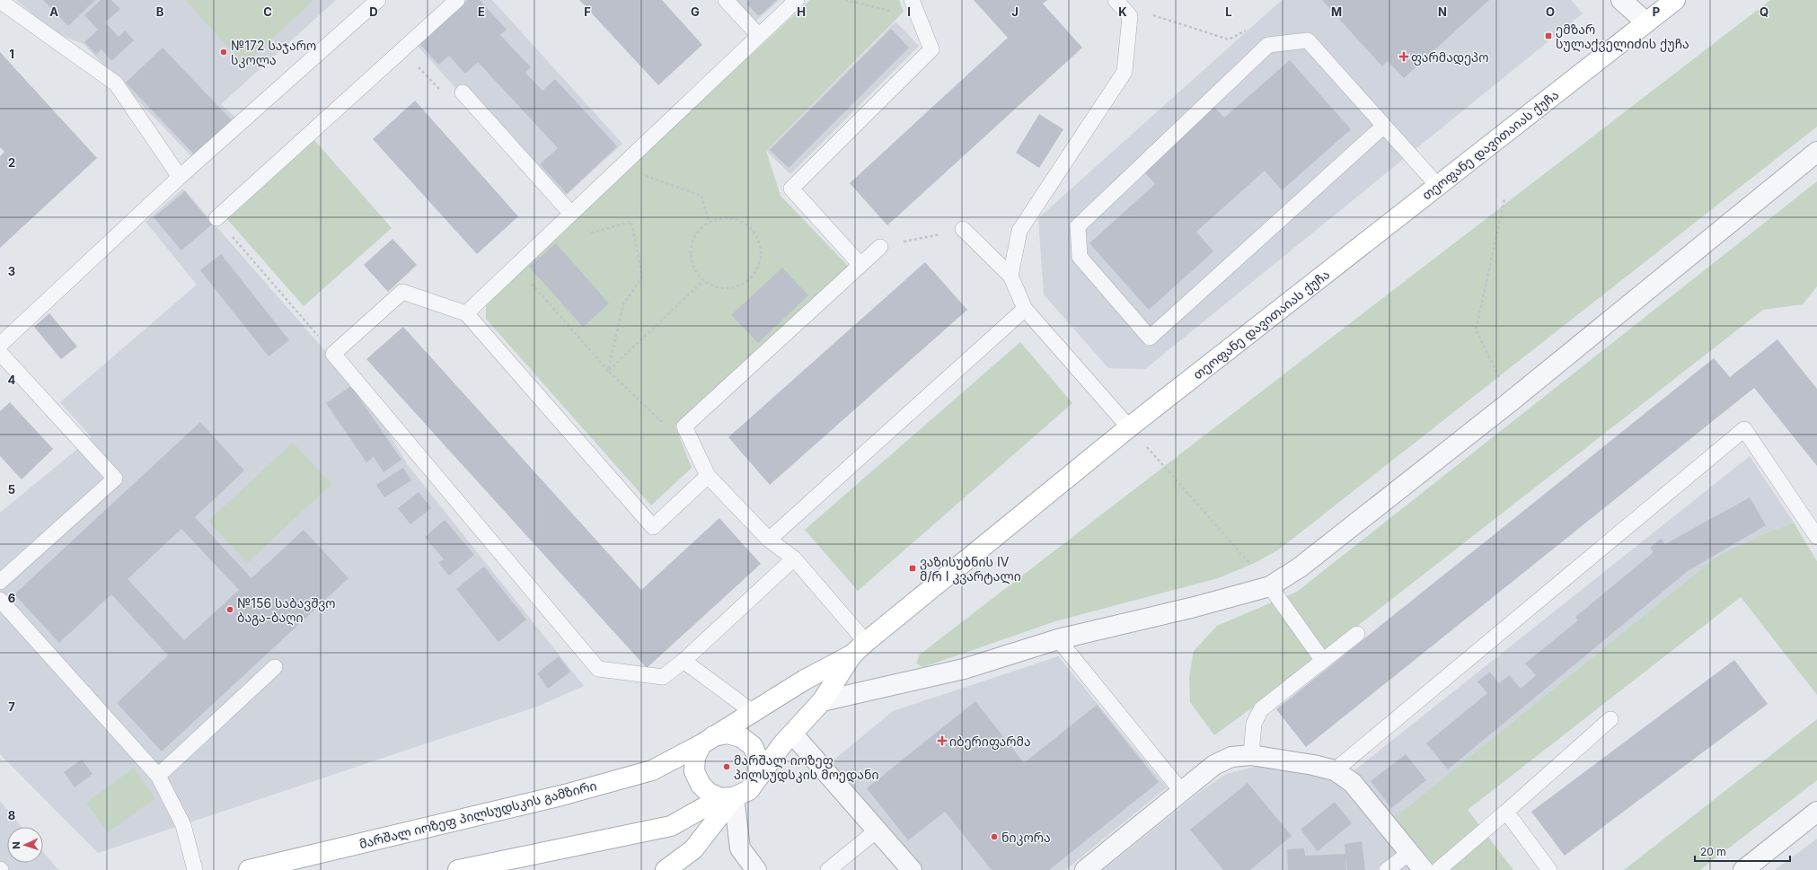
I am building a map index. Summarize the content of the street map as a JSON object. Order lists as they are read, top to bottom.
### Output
{
  "streets": {
    "main road": ["თეოფანე დავითაიას ქუჩა", "მარშალ იოზეფ პილსუდსკის გამზირი"]
  },
  "crossings": [
    ["თეოფანე დავითაიას ქუჩა", "მარშალ იოზეფ პილსუდსკის გამზირი"]
  ],
  "places": {
    "transit": ["ემზარ სულაქველიძის ქუჩა", "ვაზისუბნის IV მ/რ I კვარტალი"],
    "other": [
      "№172 საჯარო სკოლა",
      "№156 საბავშვო ბაგა-ბაღი",
      "მარშალ იოზეფ პილსუდსკის მოედანი",
      "ნიკორა"
    ],
    "health": ["ფარმადეპო", "იბერიფარმა"]
  },
  "scale_bar": "20 m",
  "north": "left",
  "grid": {
    "columns": [
      "A",
      "B",
      "C",
      "D",
      "E",
      "F",
      "G",
      "H",
      "I",
      "J",
      "K",
      "L",
      "M",
      "N",
      "O",
      "P",
      "Q"
    ],
    "rows": [
      "1",
      "2",
      "3",
      "4",
      "5",
      "6",
      "7",
      "8"
    ]
  }
}
